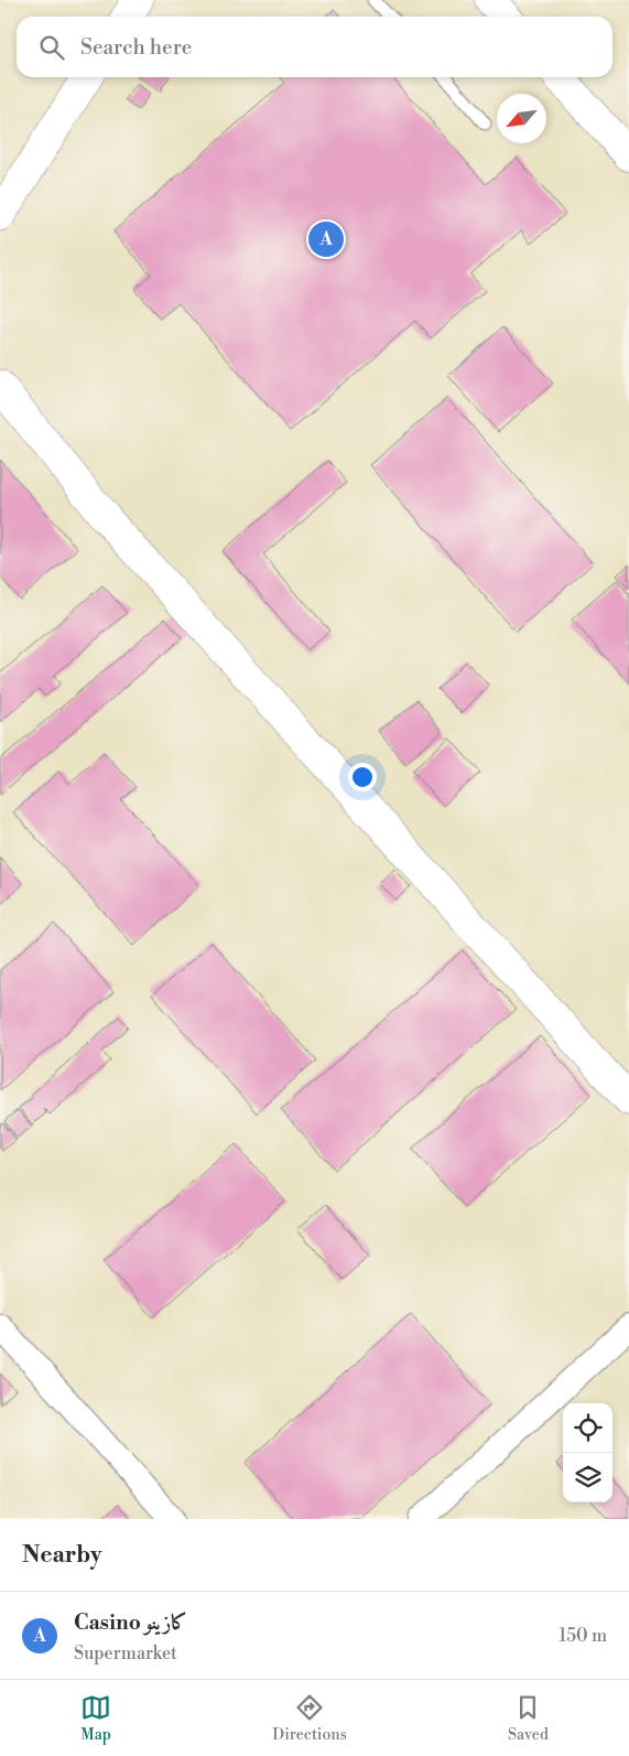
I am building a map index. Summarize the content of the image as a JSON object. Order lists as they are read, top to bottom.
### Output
{
  "north": "bottom left",
  "page": {
    "search": "Search here",
    "pins": "A",
    "heading": "Nearby",
    "list": [
      {
        "mark": "A",
        "name": "Casino كازينو",
        "note": "Supermarket",
        "value": "150 m"
      }
    ],
    "nav": ["Map", "Directions", "Saved"]
  }
}
